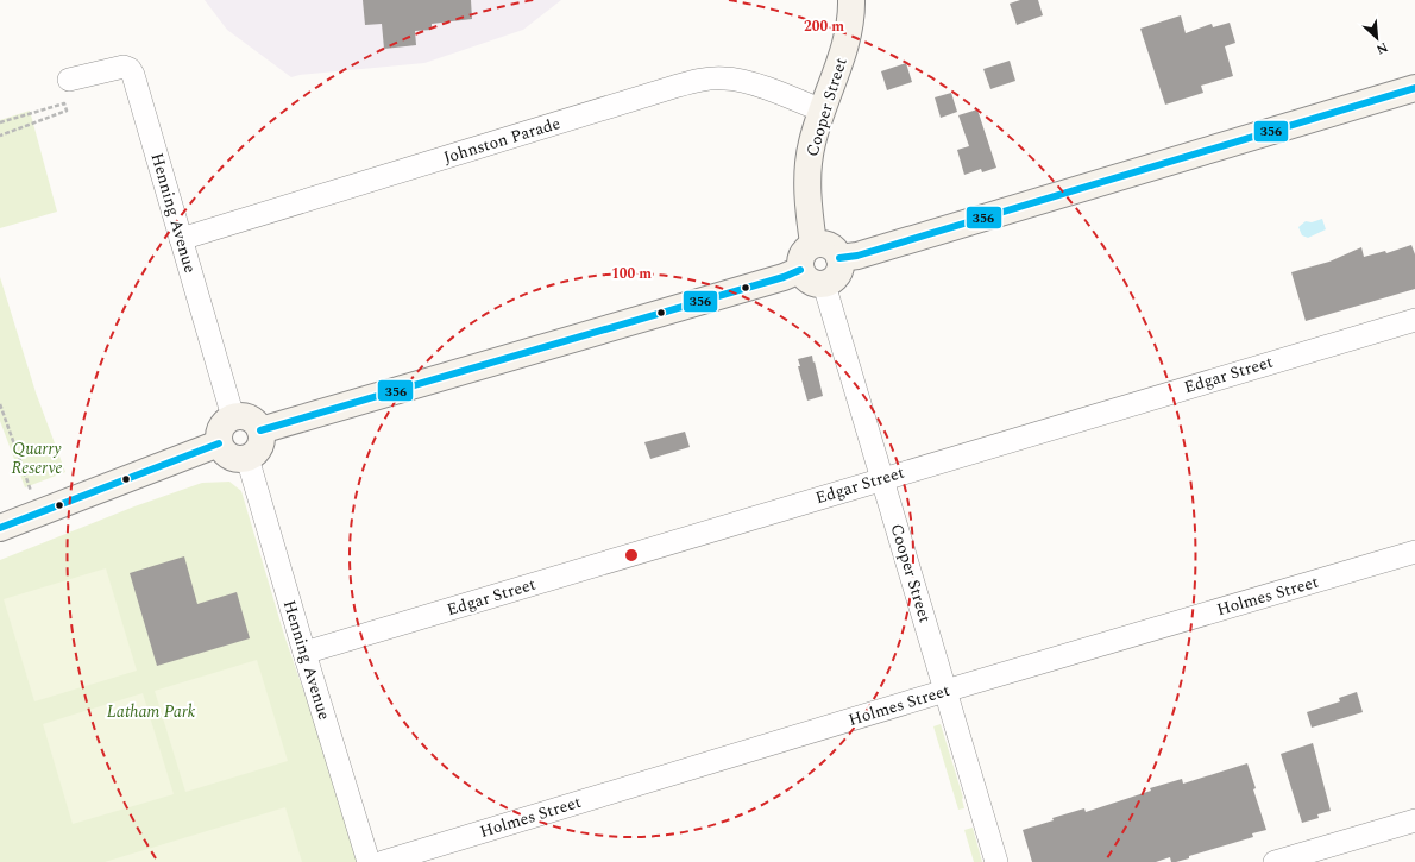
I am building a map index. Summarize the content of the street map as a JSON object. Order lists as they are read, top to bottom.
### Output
{
  "streets": {
    "street": [
      "Cooper Street",
      "Johnston Parade",
      "Henning Avenue",
      "Edgar Street",
      "Holmes Street"
    ]
  },
  "crossings": [
    ["Cooper Street", "Johnston Parade"],
    ["Cooper Street", "Edgar Street"],
    ["Cooper Street", "Holmes Street"],
    ["Johnston Parade", "Henning Avenue"],
    ["Henning Avenue", "Edgar Street"]
  ],
  "parks": ["Quarry Reserve", "Latham Park"],
  "lines": ["transit line 356"],
  "north": "bottom right",
  "rings": ["200 m", "100 m"]
}
